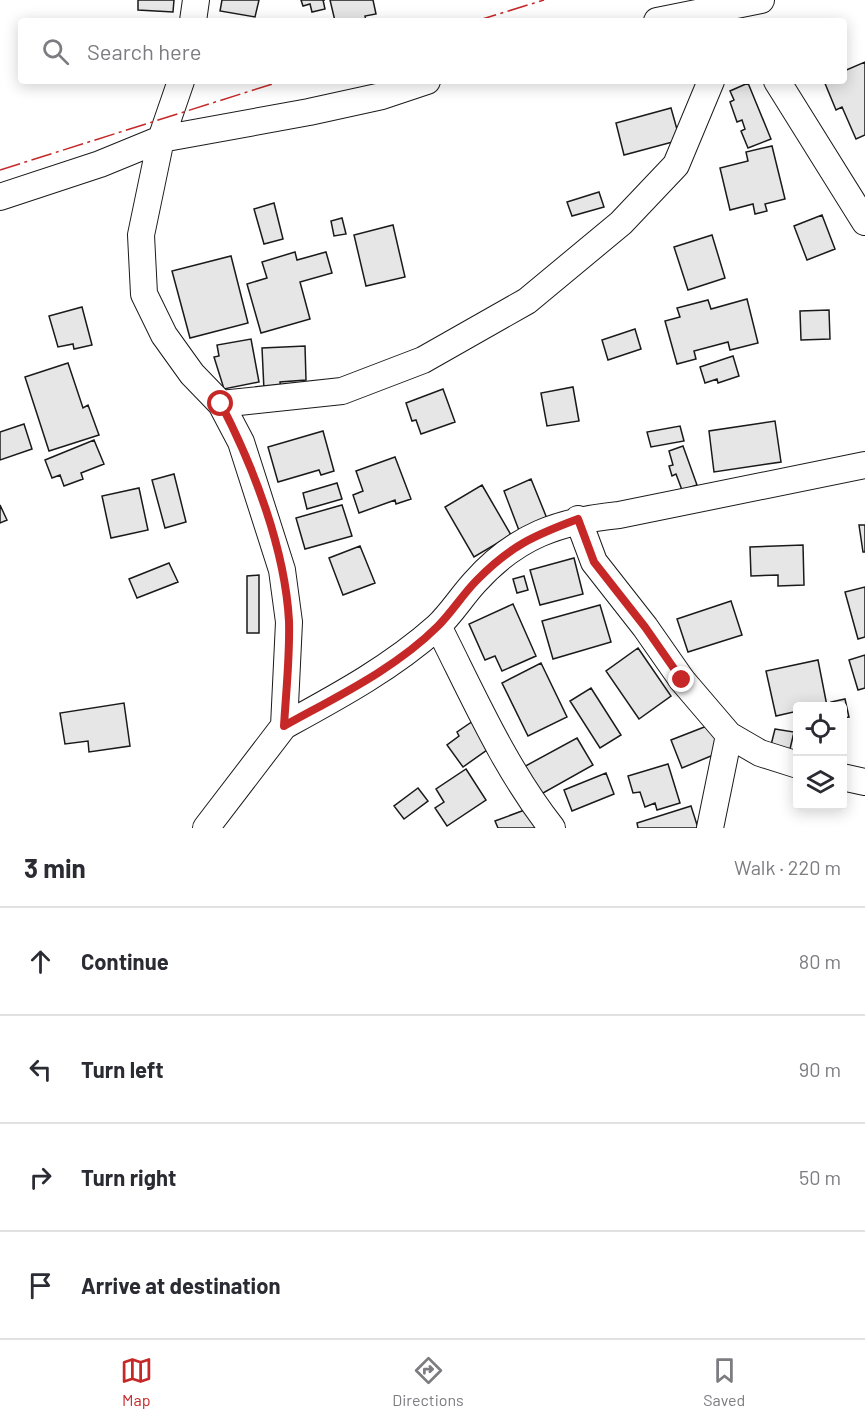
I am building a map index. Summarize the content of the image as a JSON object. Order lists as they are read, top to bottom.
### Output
{
  "page": {
    "search": "Search here",
    "heading": ["3 min", "Walk · 220 m"],
    "list": [
      ["Continue", "80 m"],
      ["Turn left", "90 m"],
      ["Turn right", "50 m"],
      "Arrive at destination"
    ],
    "nav": ["Map", "Directions", "Saved"]
  }
}
